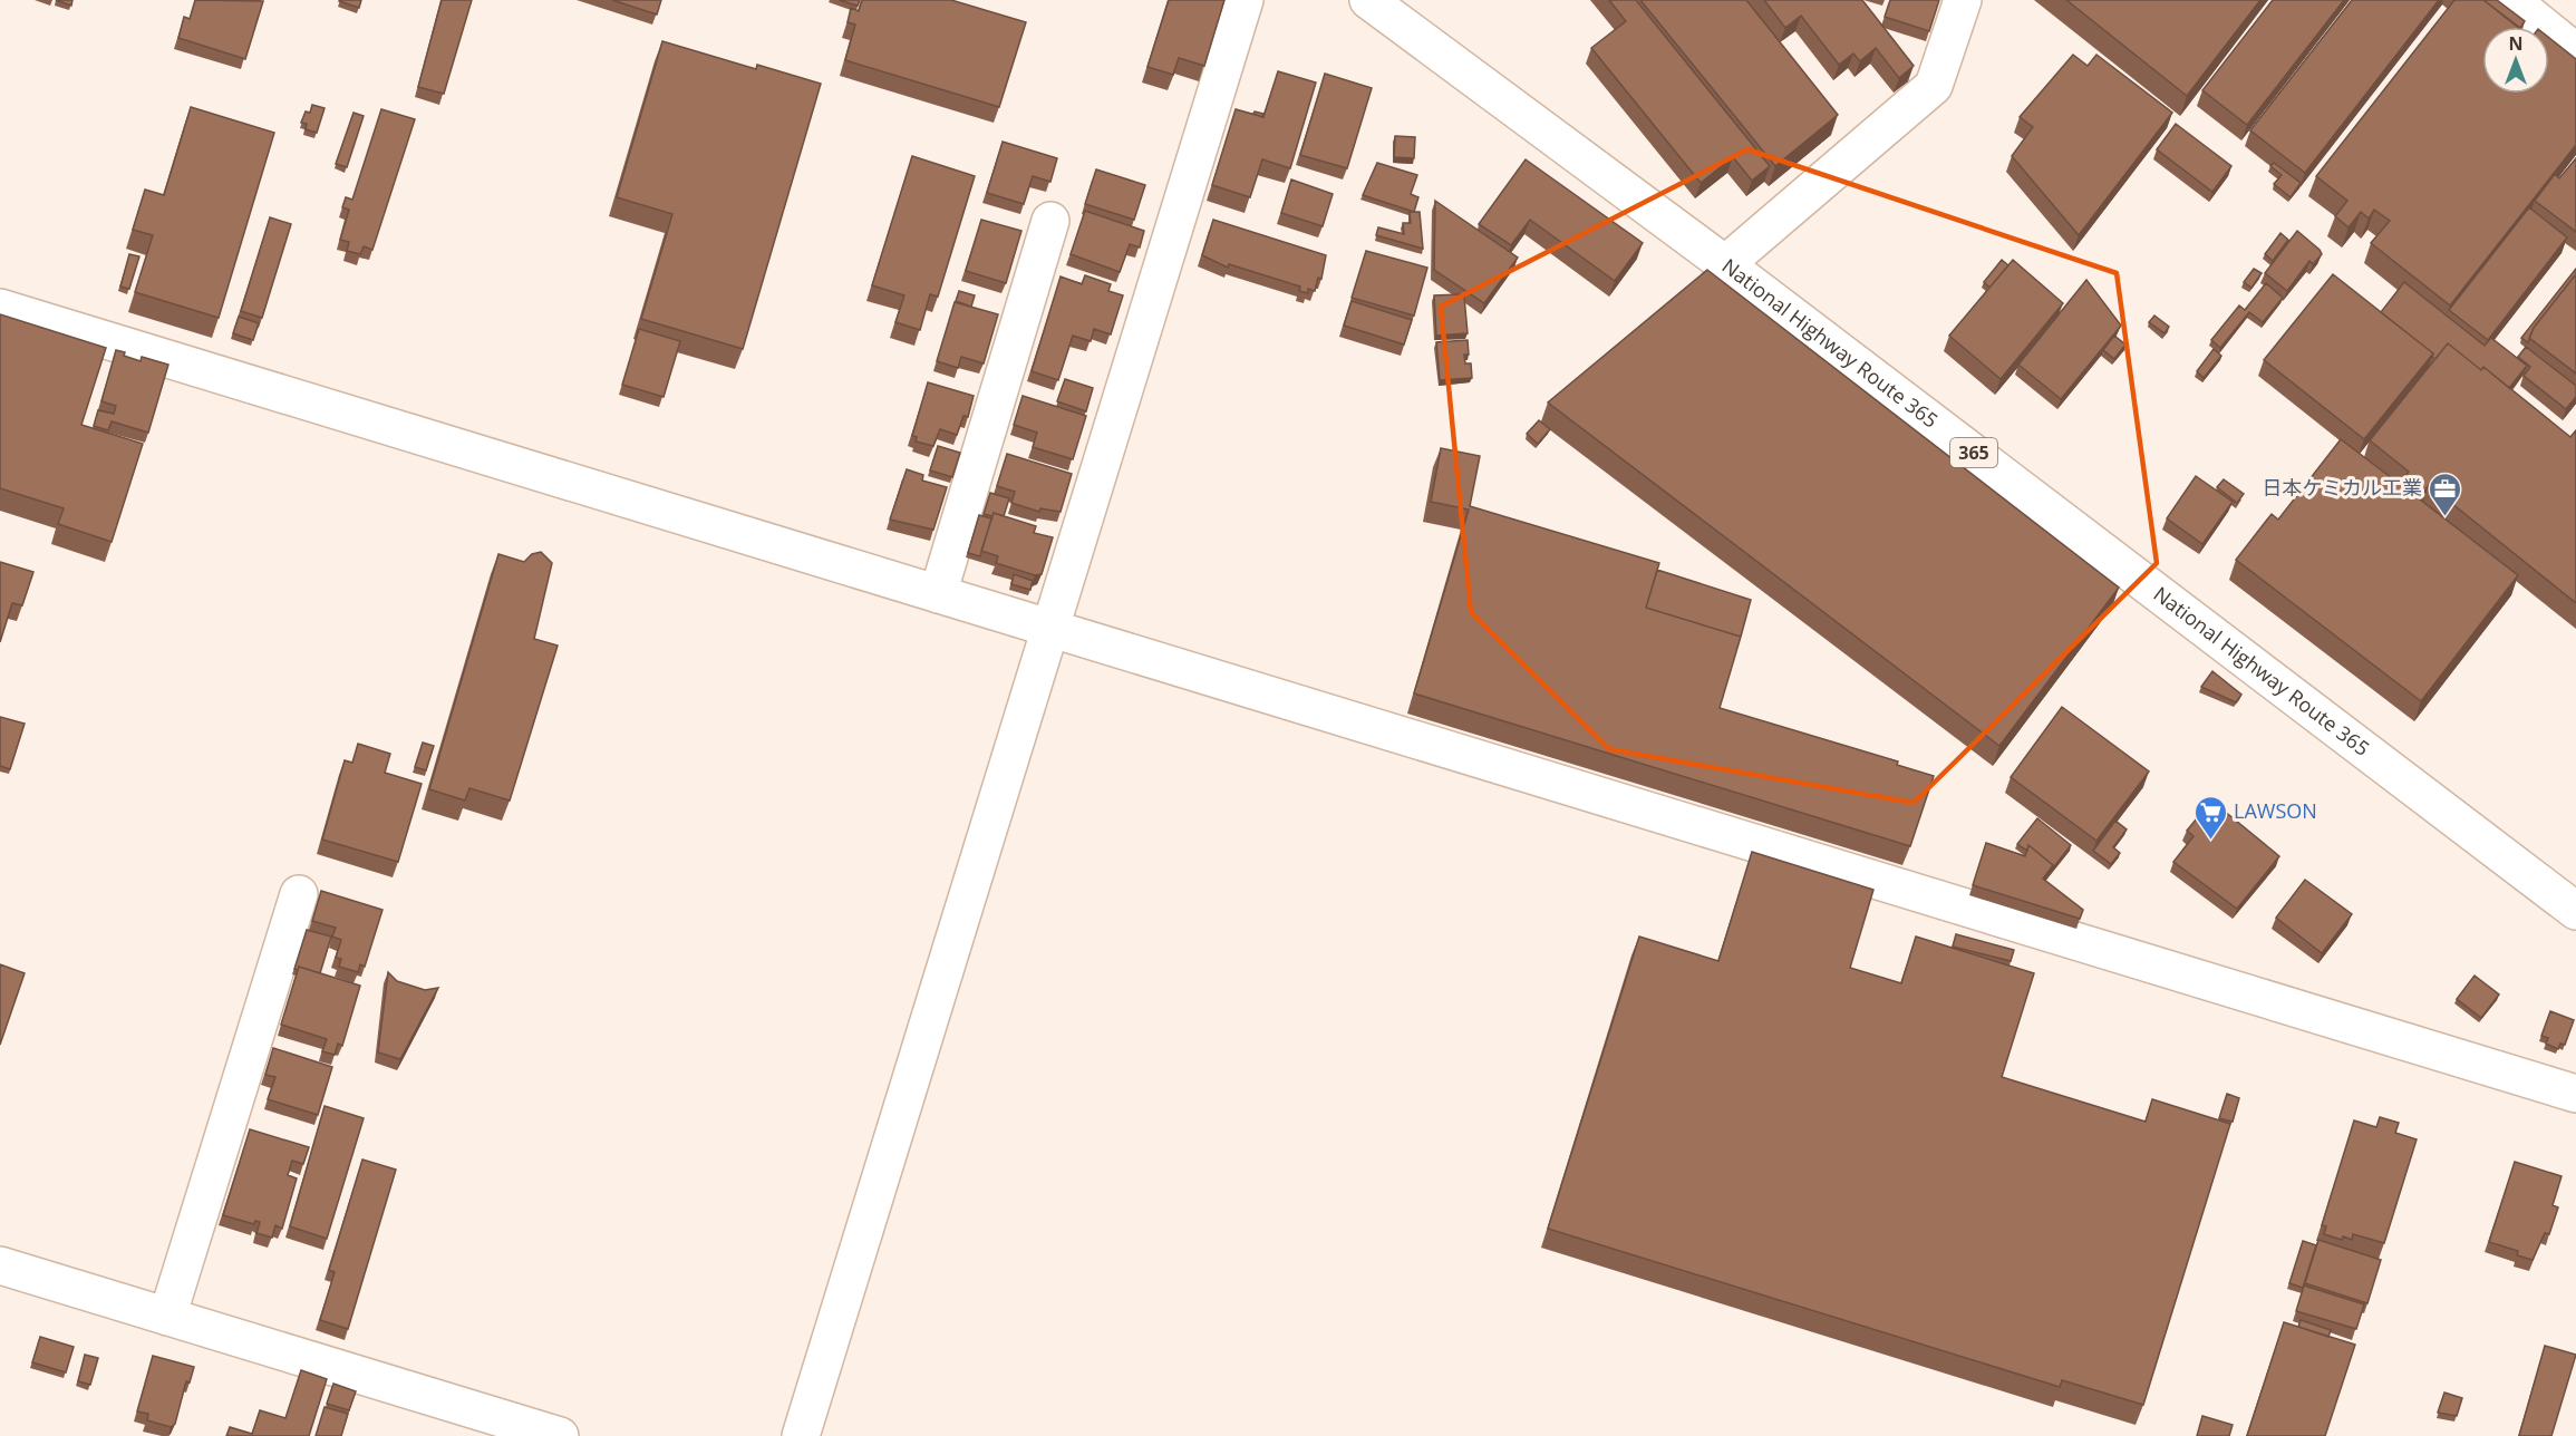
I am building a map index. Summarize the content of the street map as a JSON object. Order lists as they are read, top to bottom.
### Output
{
  "streets": {
    "main road": ["National Highway Route 365", "365"]
  },
  "places": {
    "office": ["日本ケミカル工業"],
    "supermarket": ["LAWSON"]
  },
  "north": "top"
}
